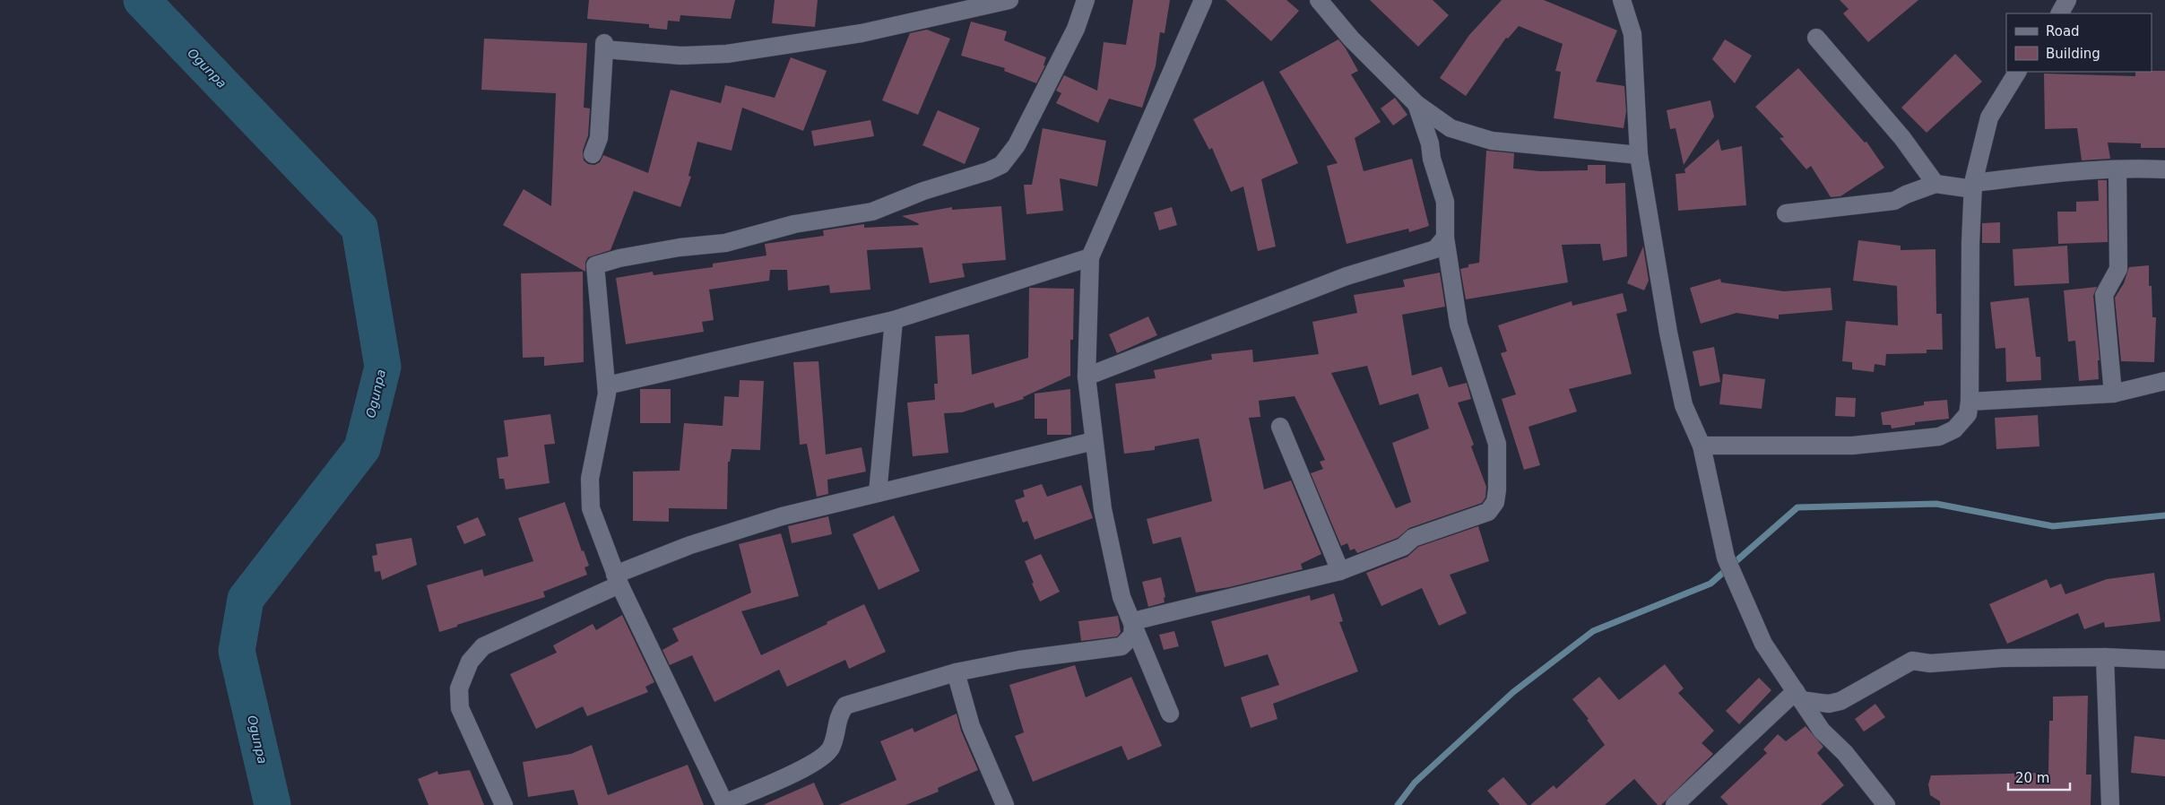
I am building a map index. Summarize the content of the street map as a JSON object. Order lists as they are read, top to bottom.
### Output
{
  "water": ["Ogunpa"],
  "legend": ["Road", "Building"],
  "scale_bar": "20 m"
}
